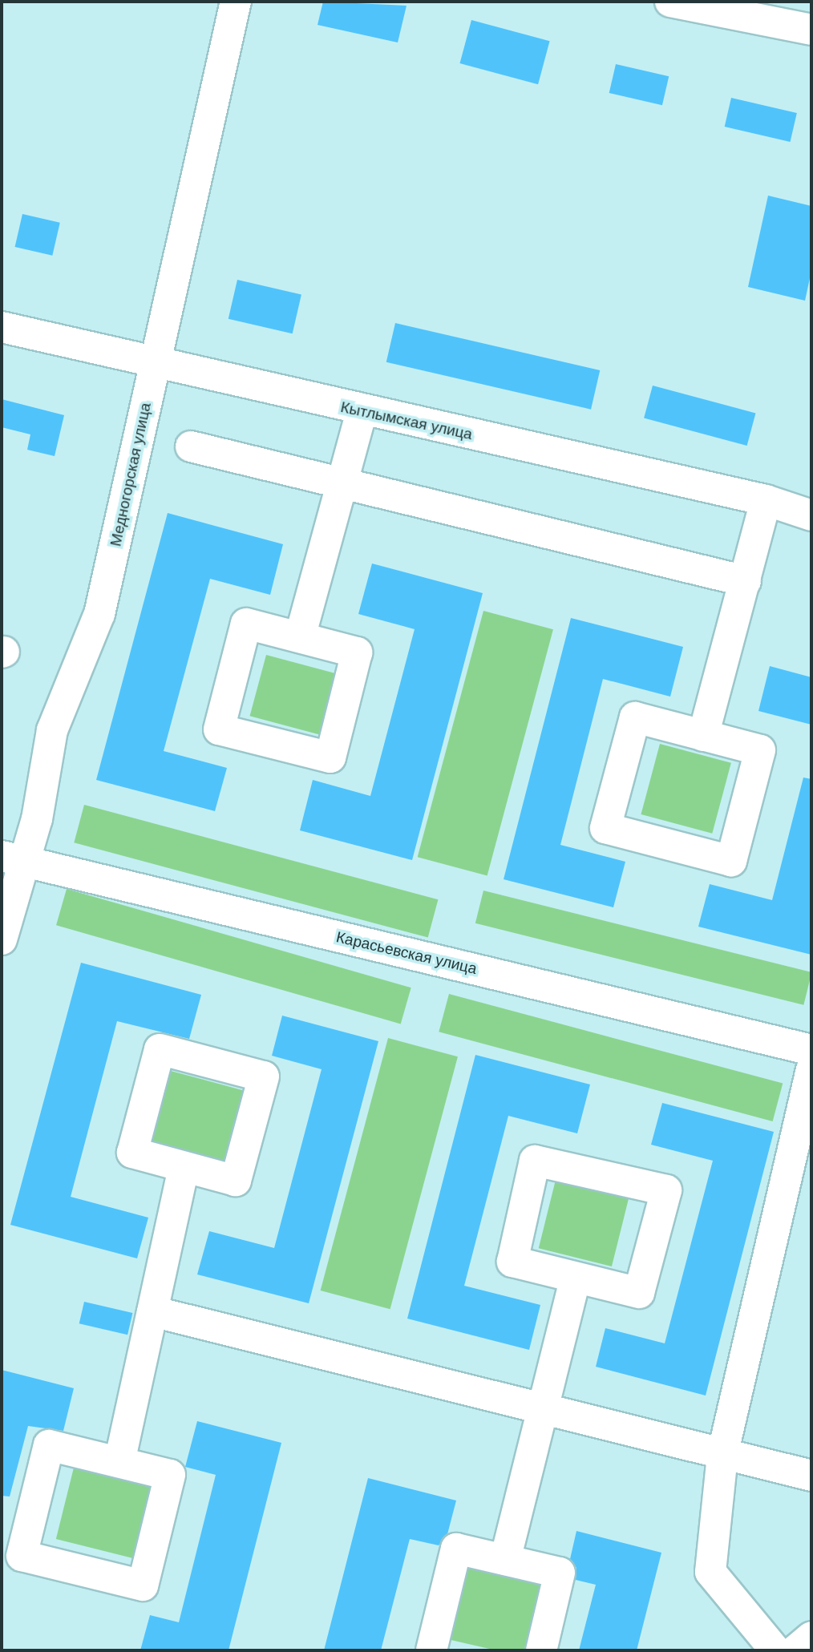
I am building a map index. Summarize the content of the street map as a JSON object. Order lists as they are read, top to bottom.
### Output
{
  "streets": {
    "street": ["Кытлымская улица", "Медногорская улица", "Карасьевская улица"]
  },
  "crossings": [
    ["Кытлымская улица", "Медногорская улица"],
    ["Медногорская улица", "Карасьевская улица"]
  ]
}
